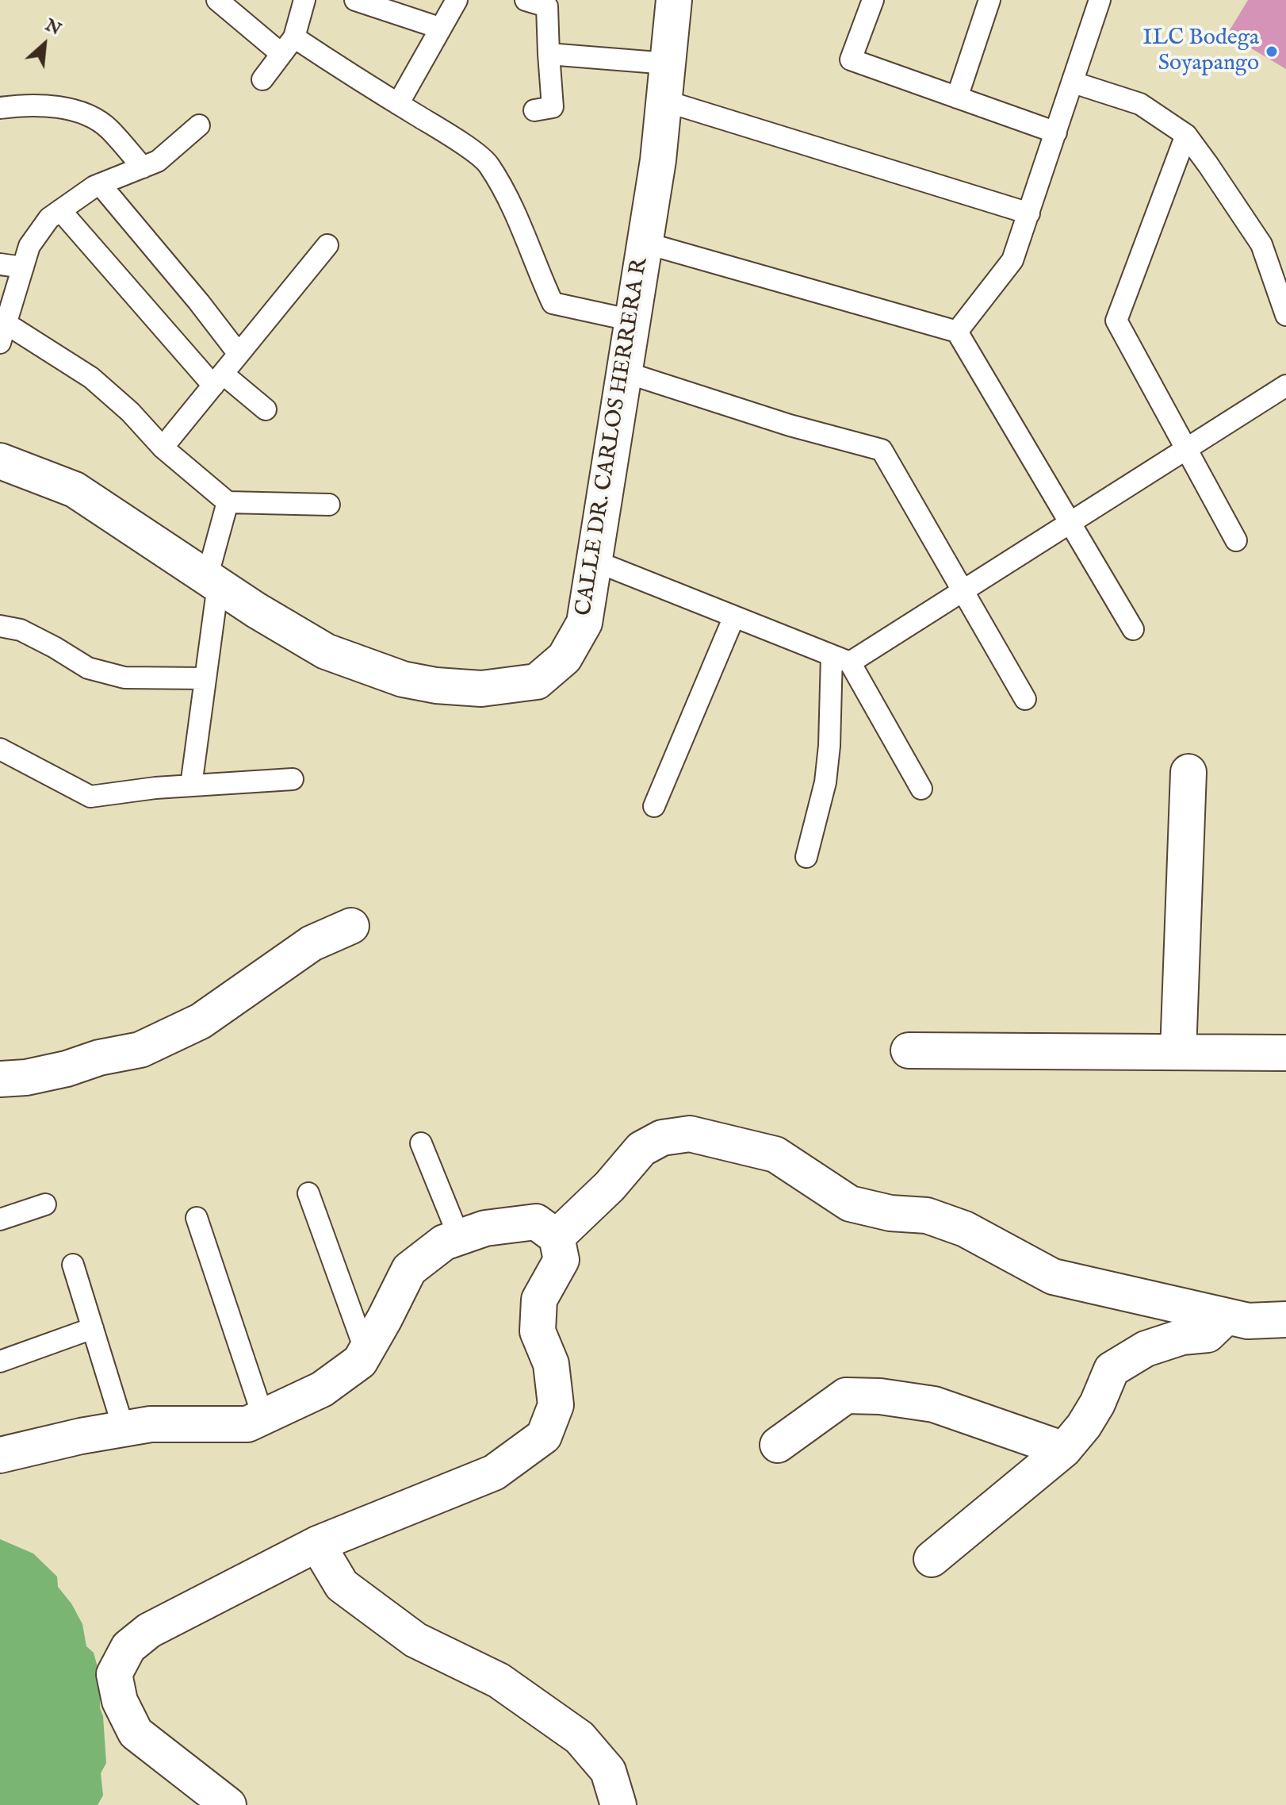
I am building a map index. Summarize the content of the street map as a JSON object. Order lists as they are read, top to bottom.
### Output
{
  "streets": {
    "street": ["CALLE DR. CARLOS HERRERA R"]
  },
  "places": ["ILC Bodega Soyapango"],
  "north": "top right"
}
